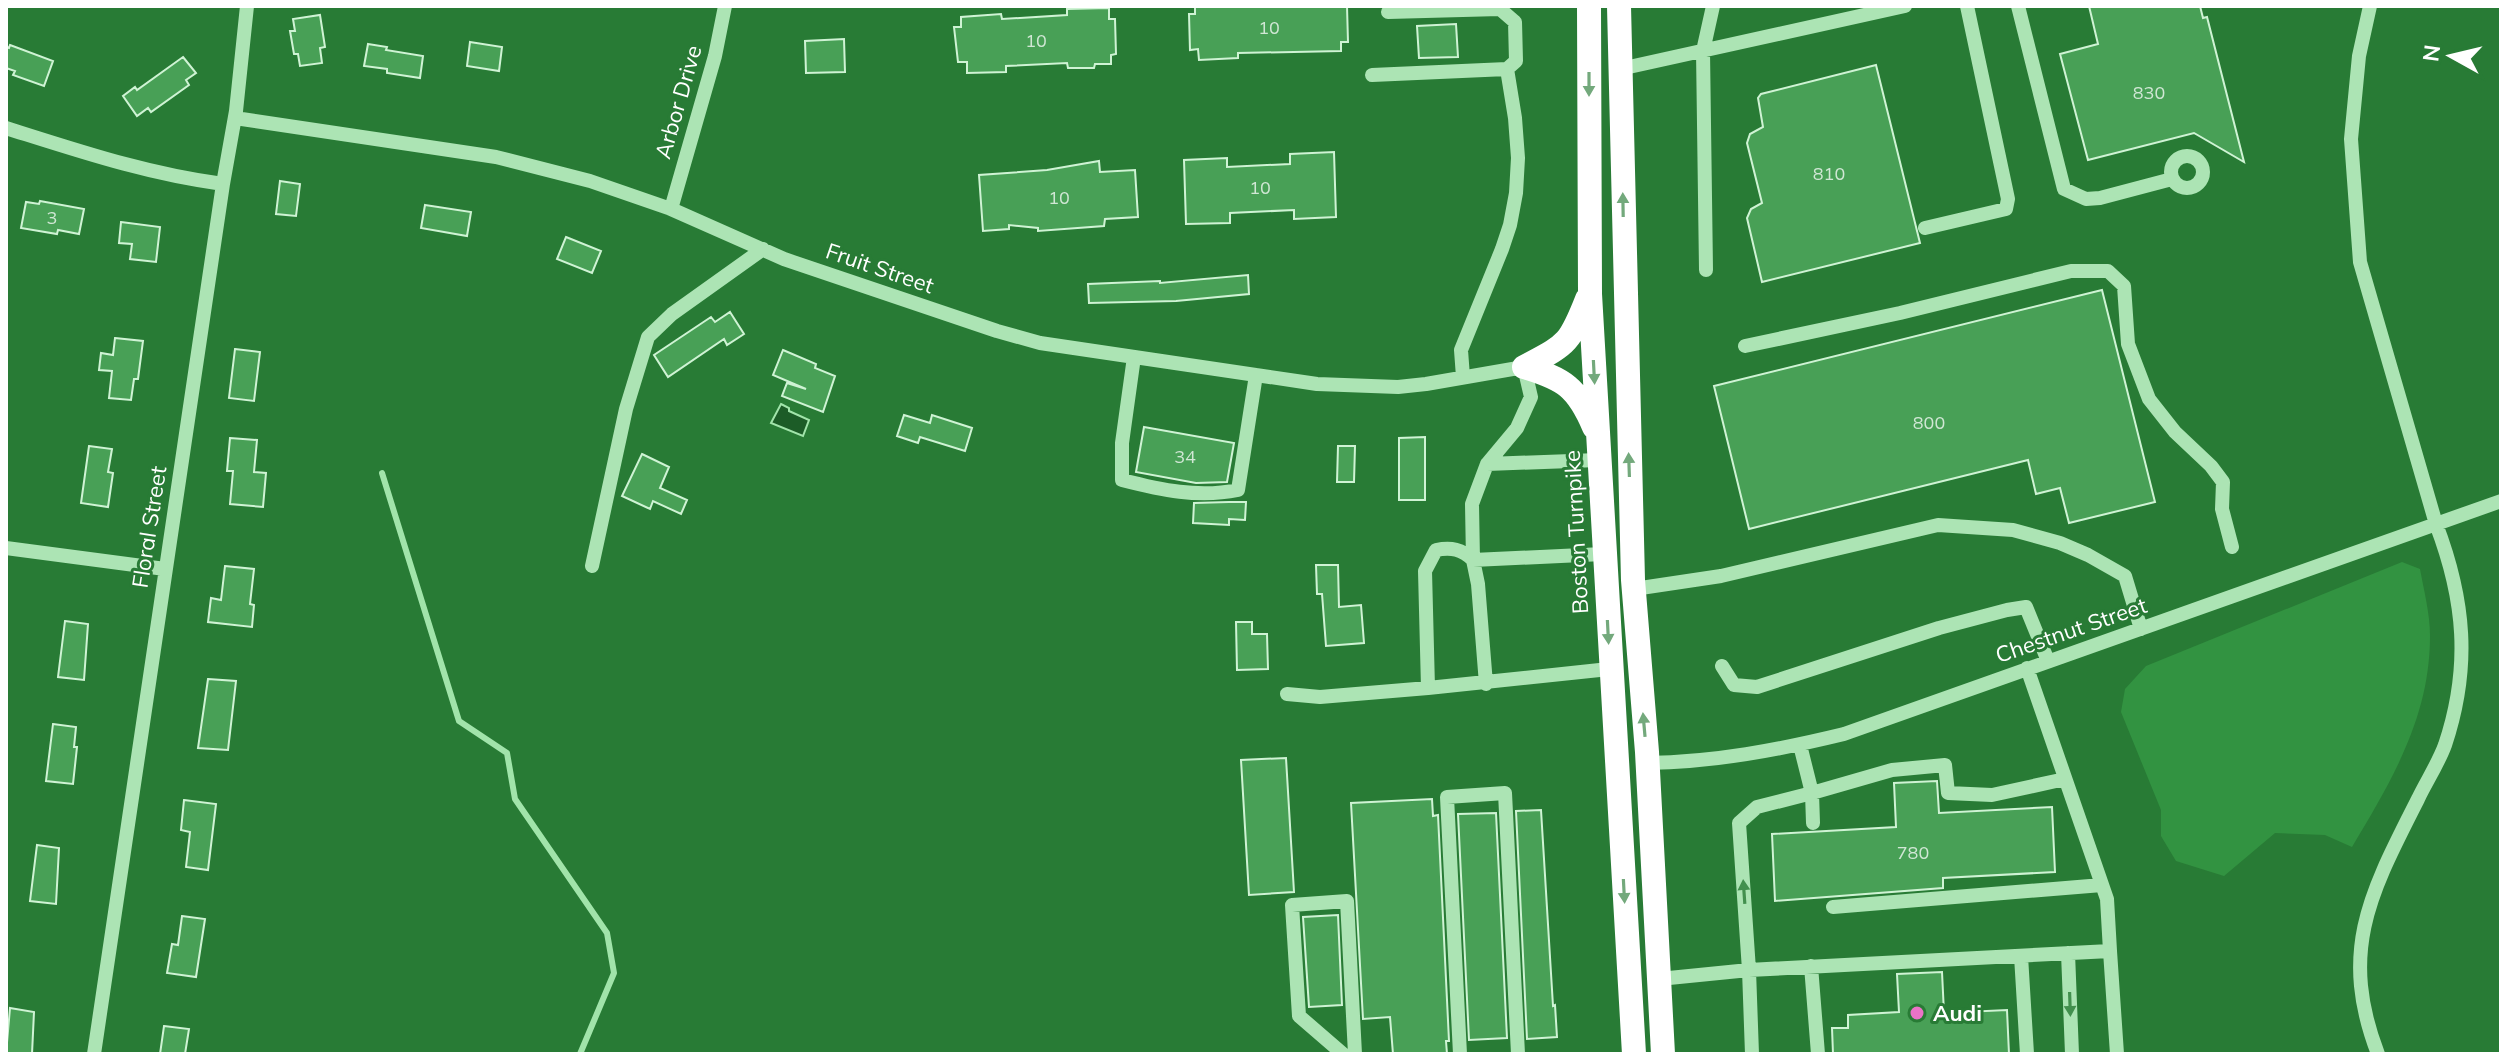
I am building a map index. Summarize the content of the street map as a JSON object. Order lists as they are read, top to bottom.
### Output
{
  "streets": {
    "highway": ["Boston Turnpike"],
    "street": [
      "Arbor Drive",
      "Fruit Street",
      "Floral Street",
      "Chestnut Street"
    ]
  },
  "crossings": [
    ["Arbor Drive", "Fruit Street"],
    ["Fruit Street", "Floral Street"]
  ],
  "places": ["Audi"],
  "house_numbers": [
    "10",
    "10",
    "830",
    "810",
    "10",
    "10",
    "3",
    "800",
    "34",
    "780"
  ],
  "north": "left"
}
